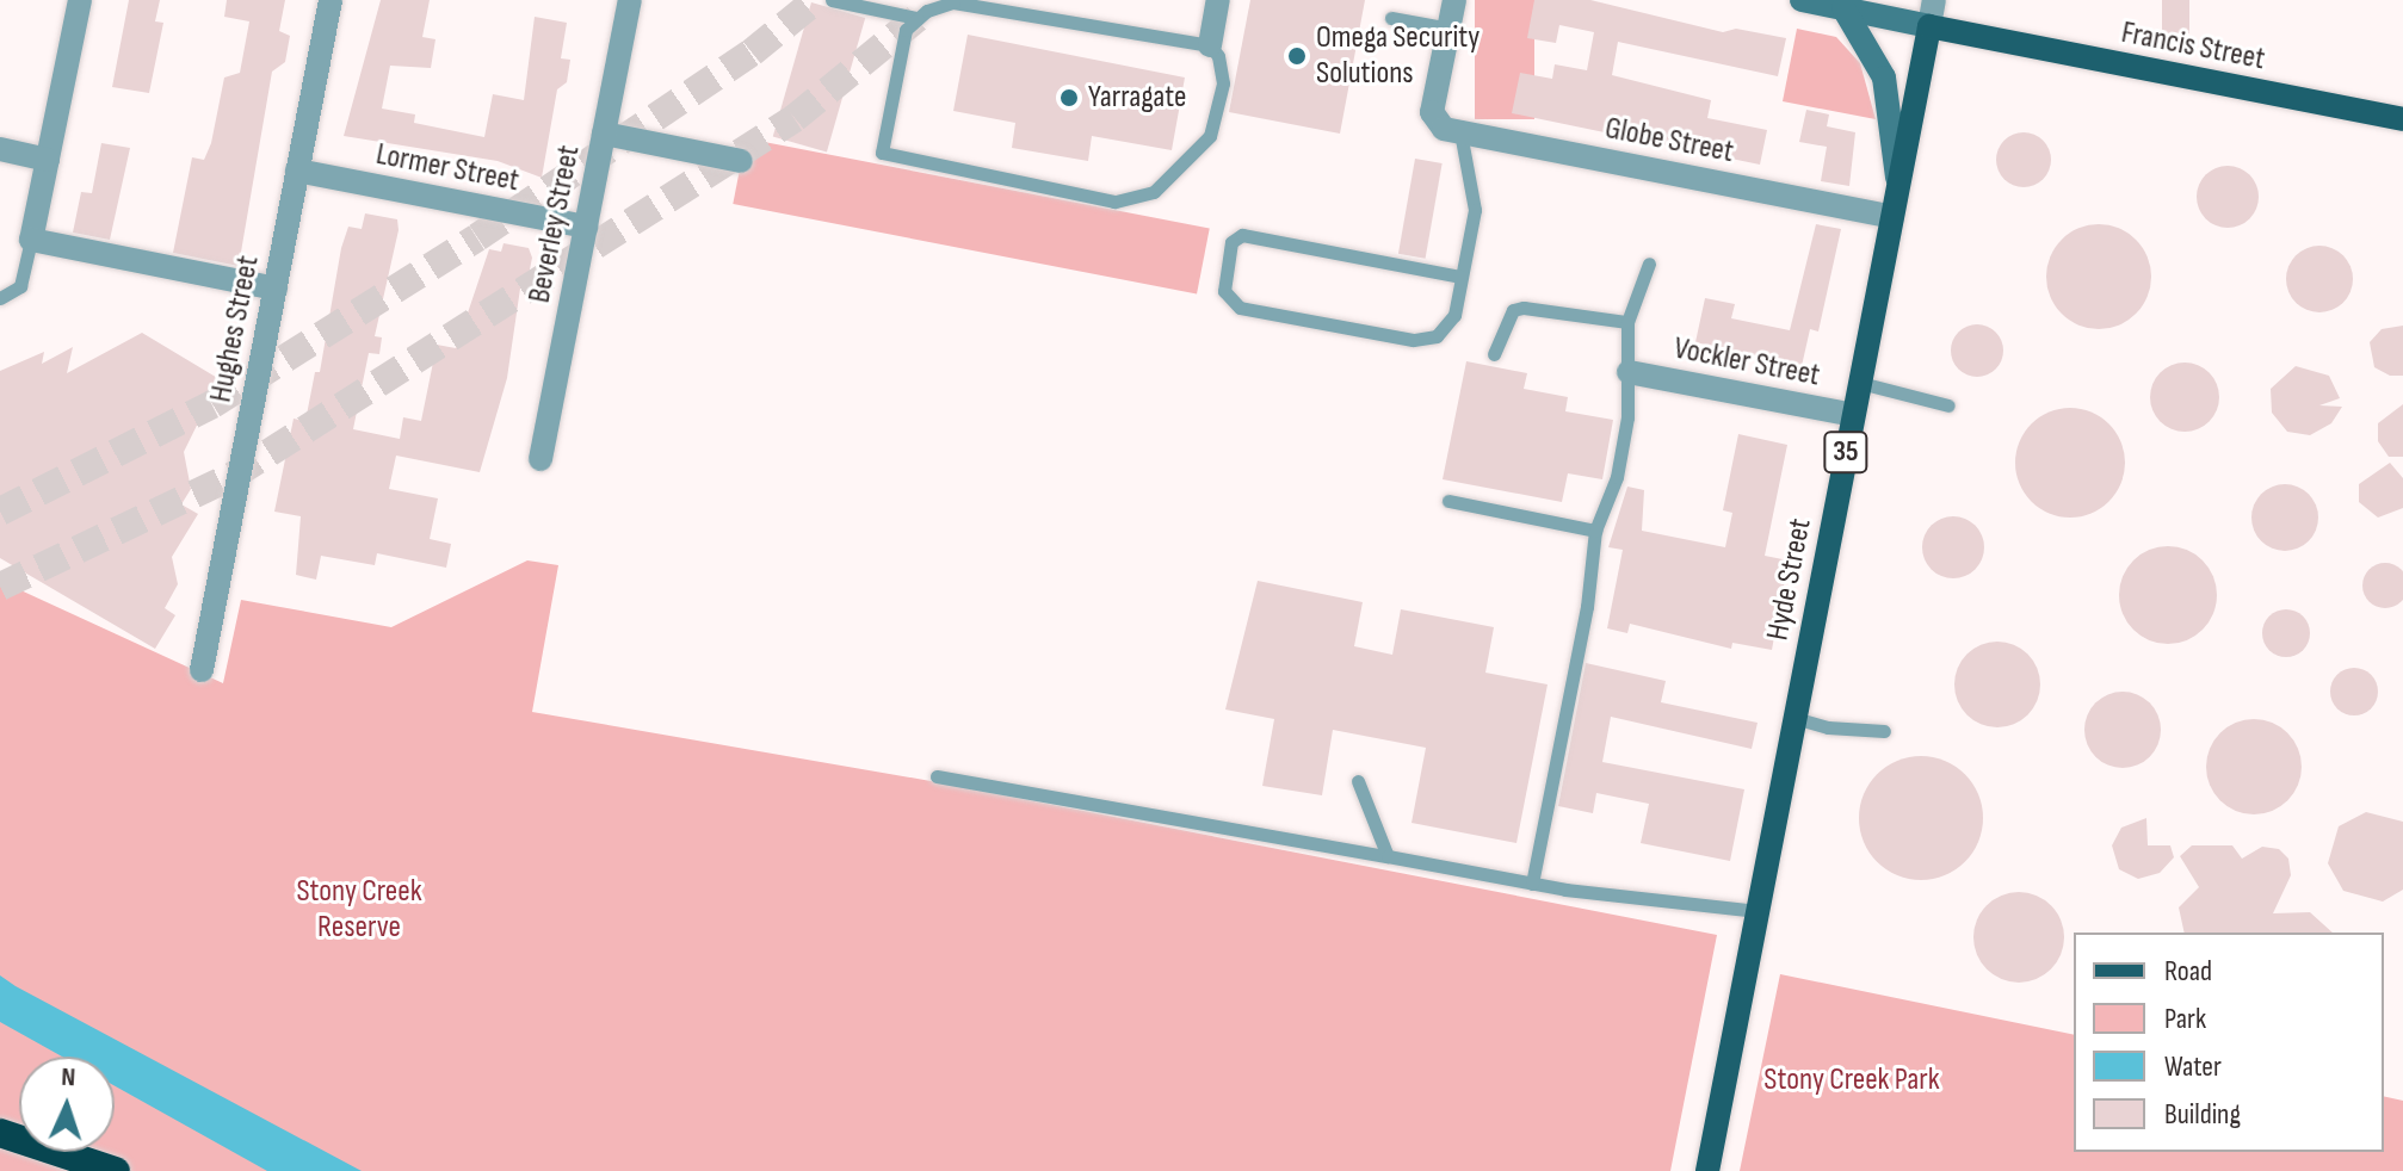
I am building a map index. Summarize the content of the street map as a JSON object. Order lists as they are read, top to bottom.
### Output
{
  "streets": {
    "main road": ["Francis Street", "35", "Hyde Street"],
    "street": [
      "Globe Street",
      "Lormer Street",
      "Beverley Street",
      "Hughes Street",
      "Vockler Street"
    ]
  },
  "crossings": [
    ["Francis Street", "Hyde Street"],
    ["Globe Street", "Hyde Street"],
    ["Lormer Street", "Beverley Street"],
    ["Lormer Street", "Hughes Street"],
    ["Vockler Street", "Hyde Street"]
  ],
  "parks": ["Stony Creek Reserve", "Stony Creek Park"],
  "places": ["Omega Security Solutions", "Yarragate"],
  "legend": [
    "Road",
    "Park",
    "Water",
    "Building"
  ],
  "north": "top"
}
